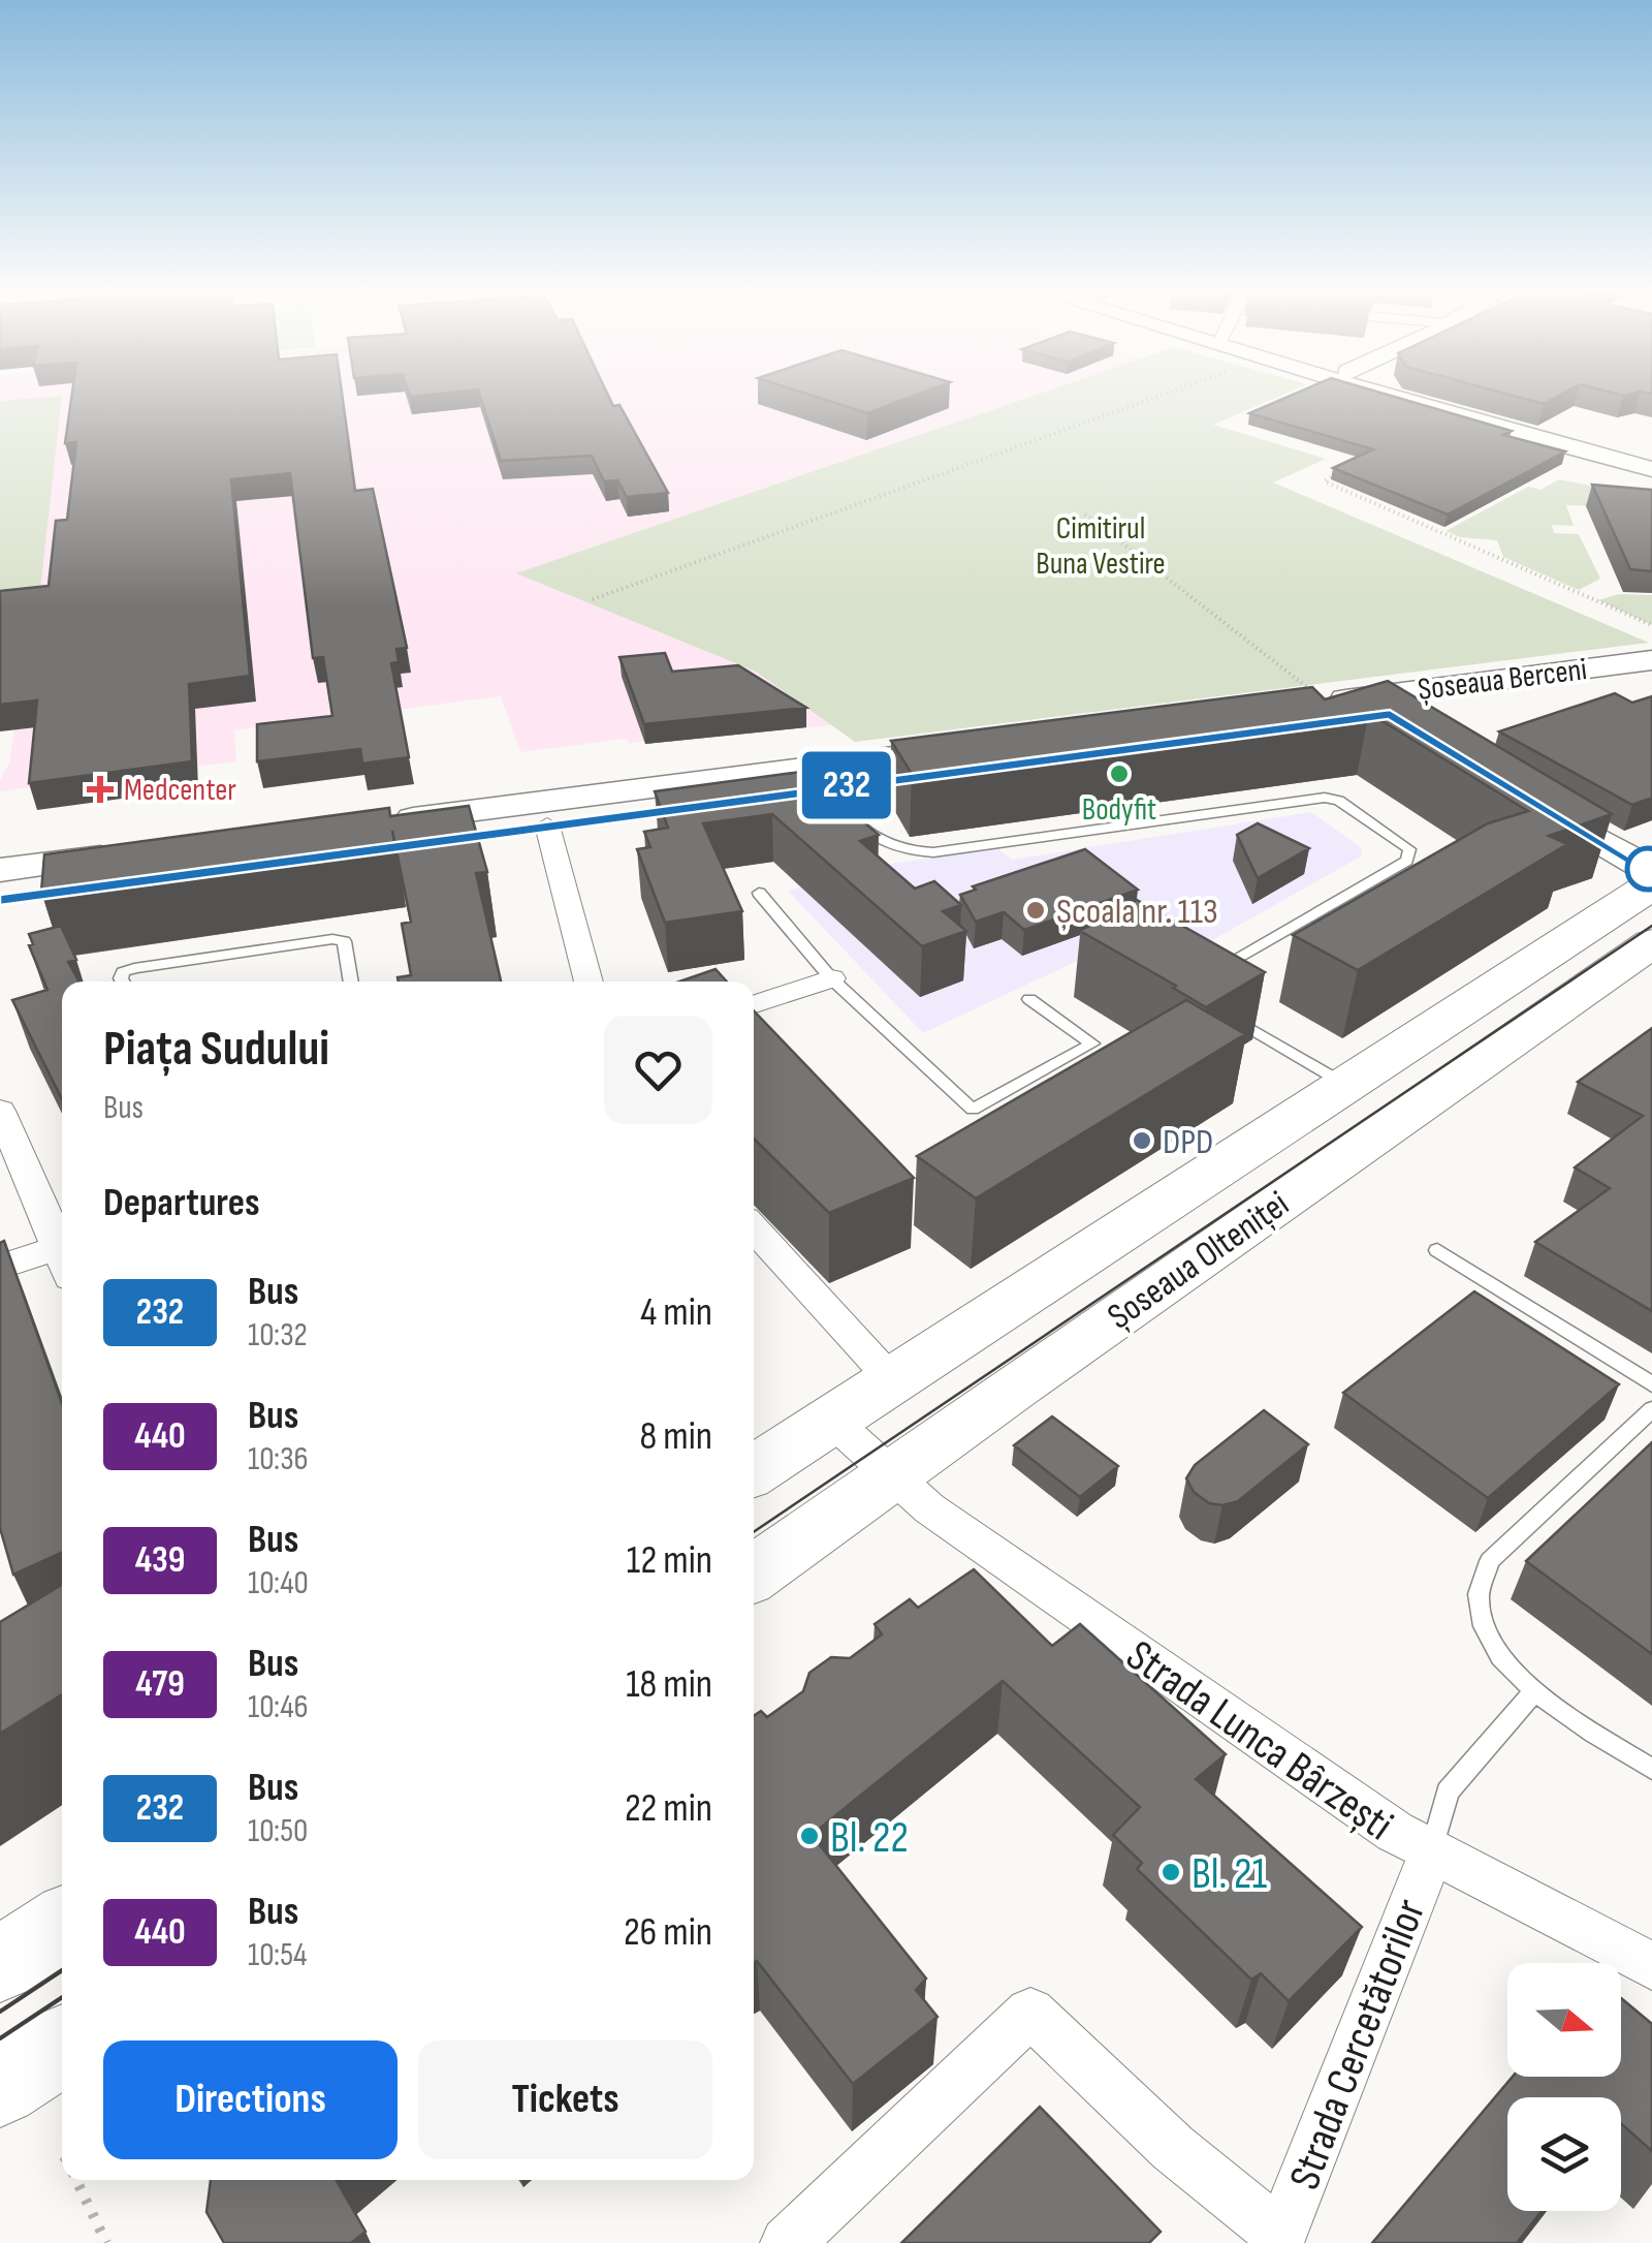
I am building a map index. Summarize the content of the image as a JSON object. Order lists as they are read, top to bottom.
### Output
{
  "streets": {
    "main road": ["Șoseaua Berceni", "Șoseaua Olteniței"],
    "street": ["Strada Lunca Bârzești", "Strada Cercetătorilor"]
  },
  "crossings": [
    ["Șoseaua Olteniței", "Strada Lunca Bârzești"],
    ["Strada Lunca Bârzești", "Strada Cercetătorilor"]
  ],
  "parks": ["Cimitirul Buna Vestire"],
  "places": {
    "other": [
      "Bodyfit",
      "Școala nr. 113",
      "DPD",
      "Bl. 22",
      "Bl. 21"
    ],
    "health": ["Medcenter"]
  },
  "lines": ["bus line 232"],
  "north": "right",
  "page": {
    "on_map": "232",
    "heading": [
      ["Piața Sudului", "Bus"],
      "Departures"
    ],
    "list": [
      {
        "mark": "232",
        "name": "Bus",
        "note": "10:32",
        "value": "4 min"
      },
      {
        "mark": "440",
        "name": "Bus",
        "note": "10:36",
        "value": "8 min"
      },
      {
        "mark": "439",
        "name": "Bus",
        "note": "10:40",
        "value": "12 min"
      },
      {
        "mark": "479",
        "name": "Bus",
        "note": "10:46",
        "value": "18 min"
      },
      {
        "mark": "232",
        "name": "Bus",
        "note": "10:50",
        "value": "22 min"
      },
      {
        "mark": "440",
        "name": "Bus",
        "note": "10:54",
        "value": "26 min"
      }
    ],
    "buttons": ["Directions", "Tickets"]
  }
}
